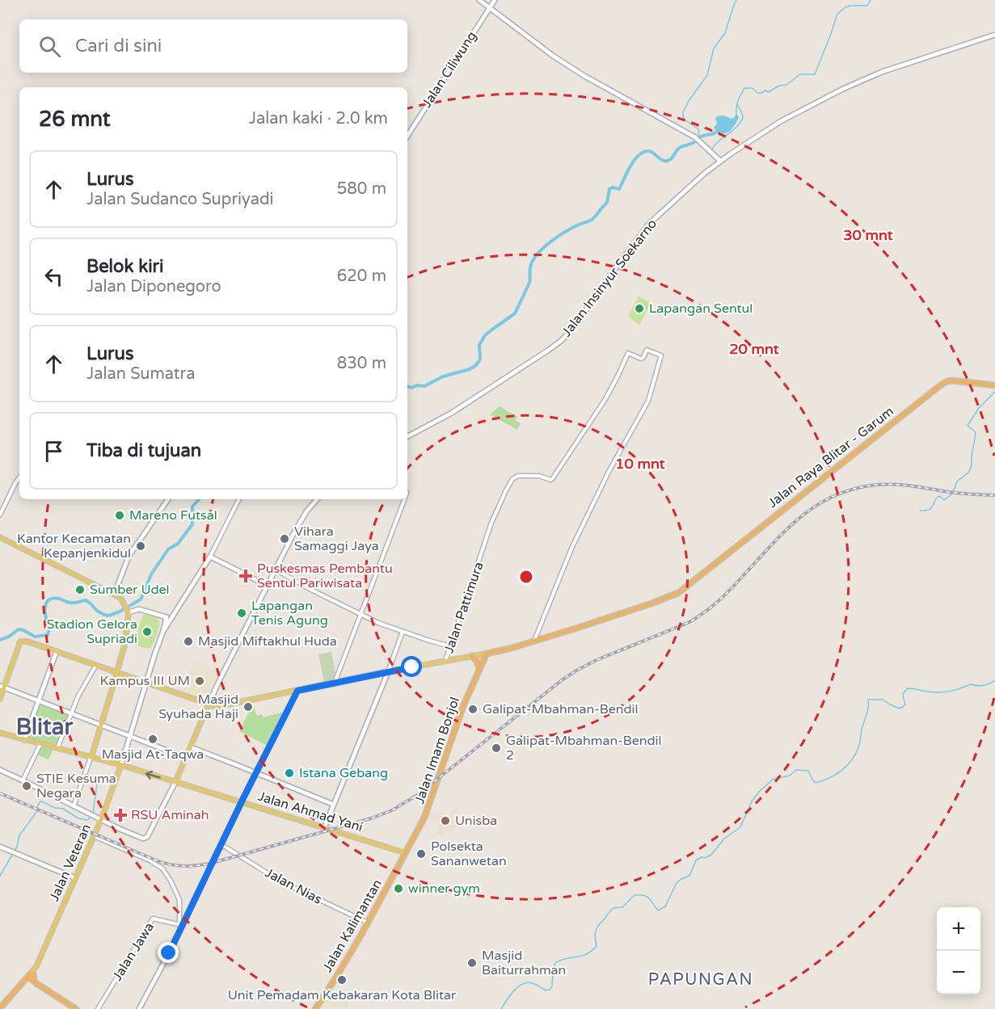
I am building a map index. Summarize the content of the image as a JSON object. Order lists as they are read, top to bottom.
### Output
{
  "streets": {
    "highway": ["Jalan Raya Blitar - Garum", "Jalan Imam Bonjol", "Jalan Kalimantan"],
    "main road": [
      "Jalan Ciliwung",
      "Jalan Insinyur Soekarno",
      "Jalan Ahmad Yani",
      "Jalan Veteran"
    ],
    "street": ["Jalan Pattimura", "Jalan Nias", "Jalan Jawa"]
  },
  "crossings": [
    ["Jalan Raya Blitar - Garum", "Jalan Pattimura"],
    ["Jalan Raya Blitar - Garum", "Jalan Imam Bonjol"],
    ["Jalan Imam Bonjol", "Jalan Ahmad Yani"],
    ["Jalan Imam Bonjol", "Jalan Kalimantan"],
    ["Jalan Ahmad Yani", "Jalan Veteran"],
    ["Jalan Ahmad Yani", "Jalan Kalimantan"],
    ["Jalan Nias", "Jalan Kalimantan"]
  ],
  "districts": ["Blitar", "PAPUNGAN"],
  "places": {
    "other": [
      "Lapangan Sentul",
      "Mareno Futsal",
      "Vihara Samaggi Jaya",
      "Kantor Kecamatan Kepanjenkidul",
      "Sumber Udel",
      "Lapangan Tenis Agung",
      "Stadion Gelora Supriadi",
      "Masjid Miftakhul Huda",
      "Kampus III UM",
      "Masjid Syuhada Haji",
      "Galipat-Mbahman-Bendil",
      "Masjid At-Taqwa",
      "Galipat-Mbahman-Bendil 2",
      "Istana Gebang",
      "STIE Kesuma Negara",
      "Unisba",
      "Polsekta Sananwetan",
      "winner gym",
      "Masjid Baiturrahman",
      "Unit Pemadam Kebakaran Kota Blitar"
    ],
    "health": ["Puskesmas Pembantu Sentul Pariwisata", "RSU Aminah"]
  },
  "page": {
    "search": "Cari di sini",
    "heading": ["26 mnt", "Jalan kaki · 2.0 km"],
    "list": [
      ["Lurus", "Jalan Sudanco Supriyadi", "580 m"],
      ["Belok kiri", "Jalan Diponegoro", "620 m"],
      ["Lurus", "Jalan Sumatra", "830 m"],
      "Tiba di tujuan"
    ],
    "map_buttons": ["+", "−"]
  },
  "rings": ["30 mnt", "20 mnt", "10 mnt"]
}
